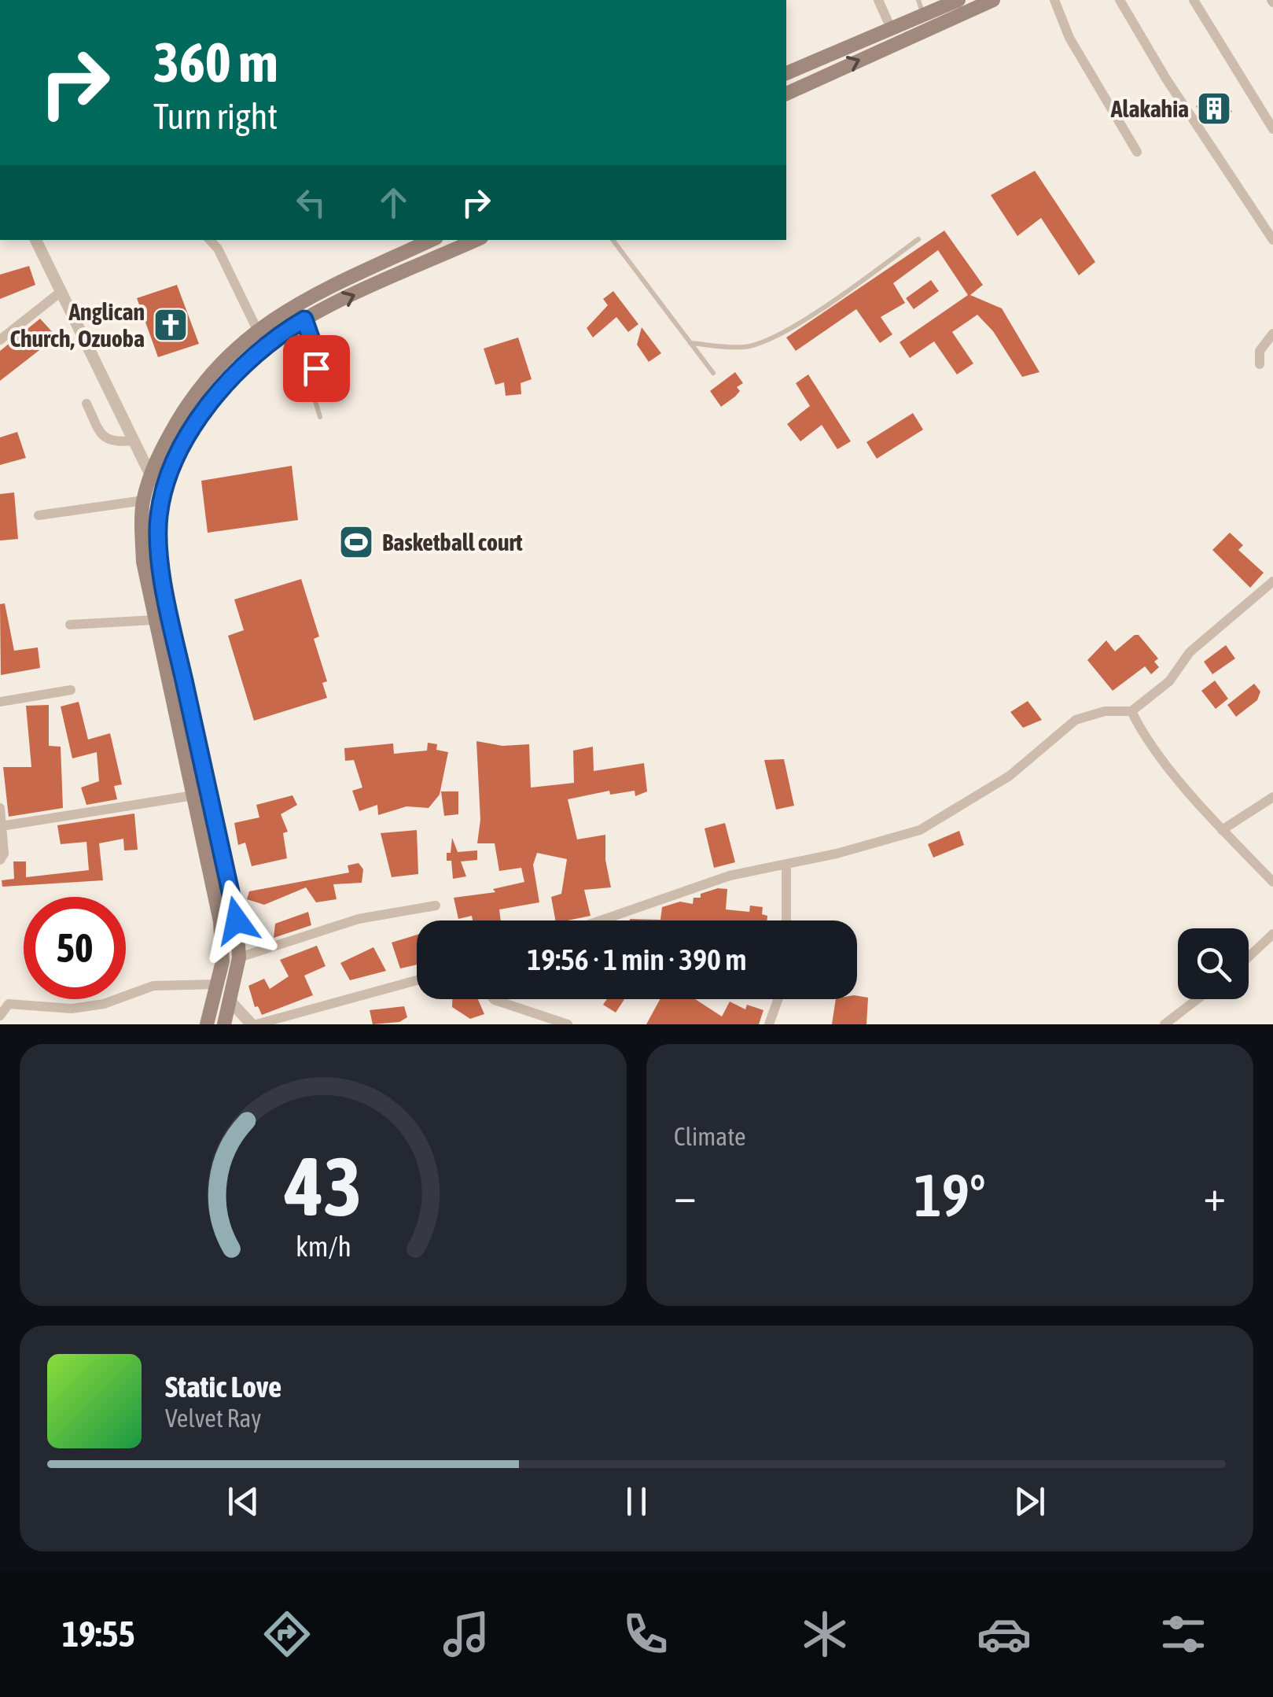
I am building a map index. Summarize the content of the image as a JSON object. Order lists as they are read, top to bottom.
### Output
{
  "places": {
    "building": ["Alakahia"],
    "church": ["Anglican Church, Ozuoba"],
    "sports": ["Basketball court"]
  },
  "page": {
    "turn": ["360 m", "Turn right"],
    "limit": "50",
    "trip": "19:56 · 1 min · 390 m",
    "tile": "Climate",
    "heat": ["−", "19°", "+"],
    "song": ["Static Love", "Velvet Ray"],
    "tabs": "19:55",
    "gauge": ["43", "km/h"]
  }
}
